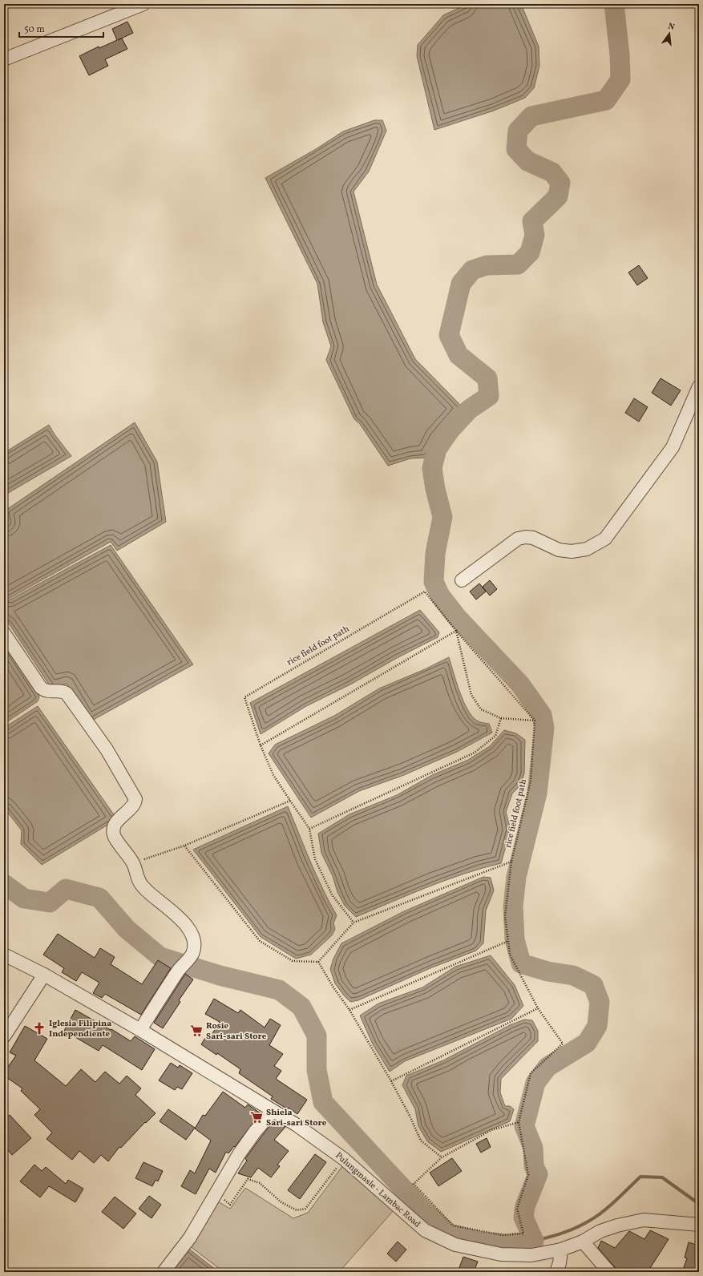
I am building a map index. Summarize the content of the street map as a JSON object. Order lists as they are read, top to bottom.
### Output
{
  "streets": {
    "street": ["Pulungmasle - Lambac Road"],
    "path": ["rice field foot path"]
  },
  "places": {
    "church": ["Iglesia Filipina Independiente"],
    "supermarket": ["Rosie Sari-sari Store", "Shiela Sari-sari Store"]
  },
  "scale_bar": "50 m",
  "north": "top"
}
